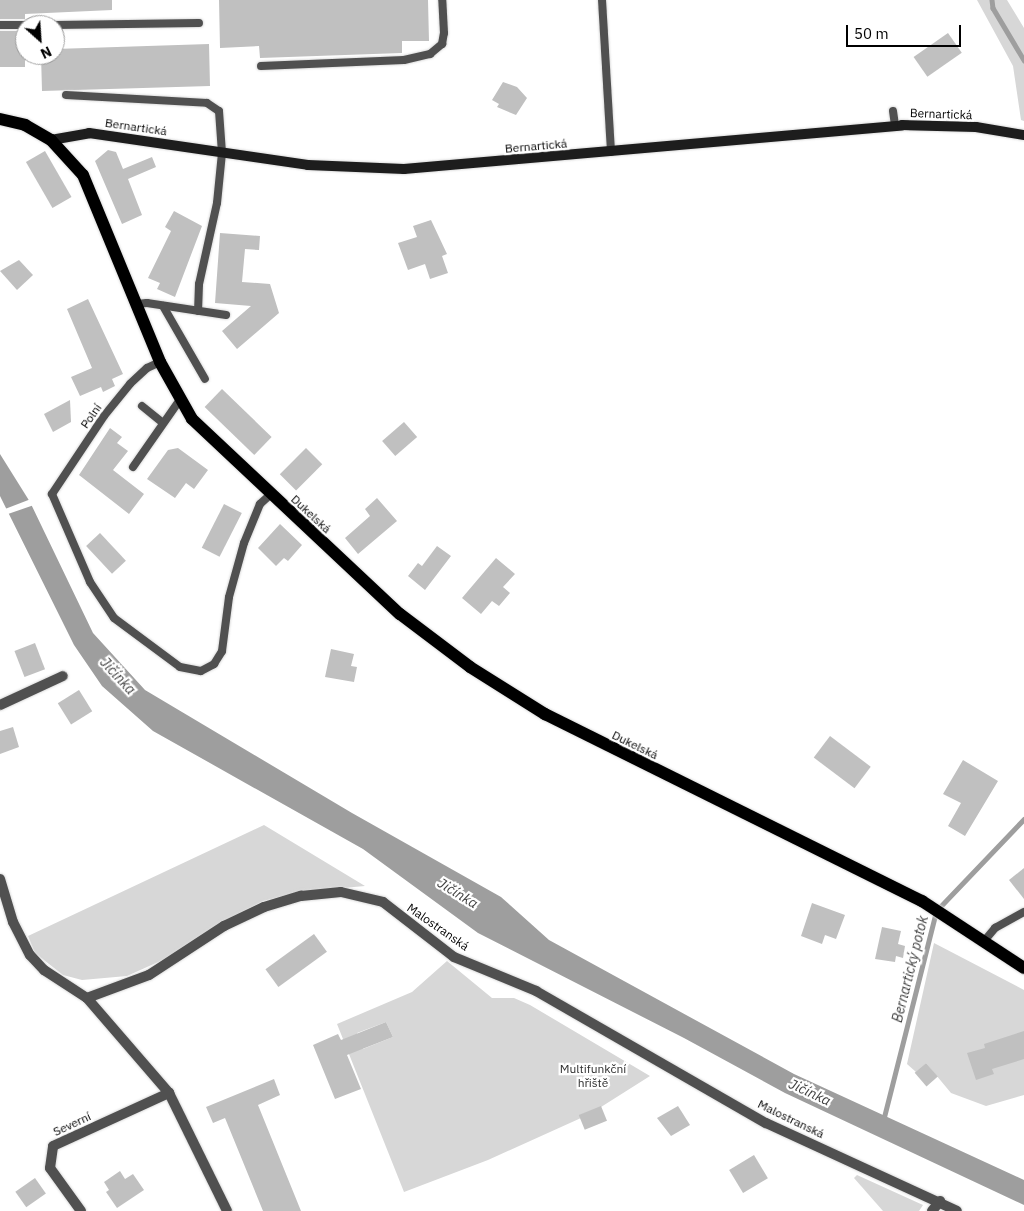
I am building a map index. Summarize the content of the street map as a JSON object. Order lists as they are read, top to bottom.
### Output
{
  "streets": {
    "main road": ["Dukelská"],
    "street": ["Bernartická", "Malostranská", "Severní"],
    "lane": ["Polní"]
  },
  "crossings": [
    ["Bernartická", "Dukelská"],
    ["Polní", "Dukelská"]
  ],
  "water": ["Jičínka", "Bernartický potok"],
  "parks": ["Multifunkční hřiště"],
  "scale_bar": "50 m",
  "north": "bottom right"
}
